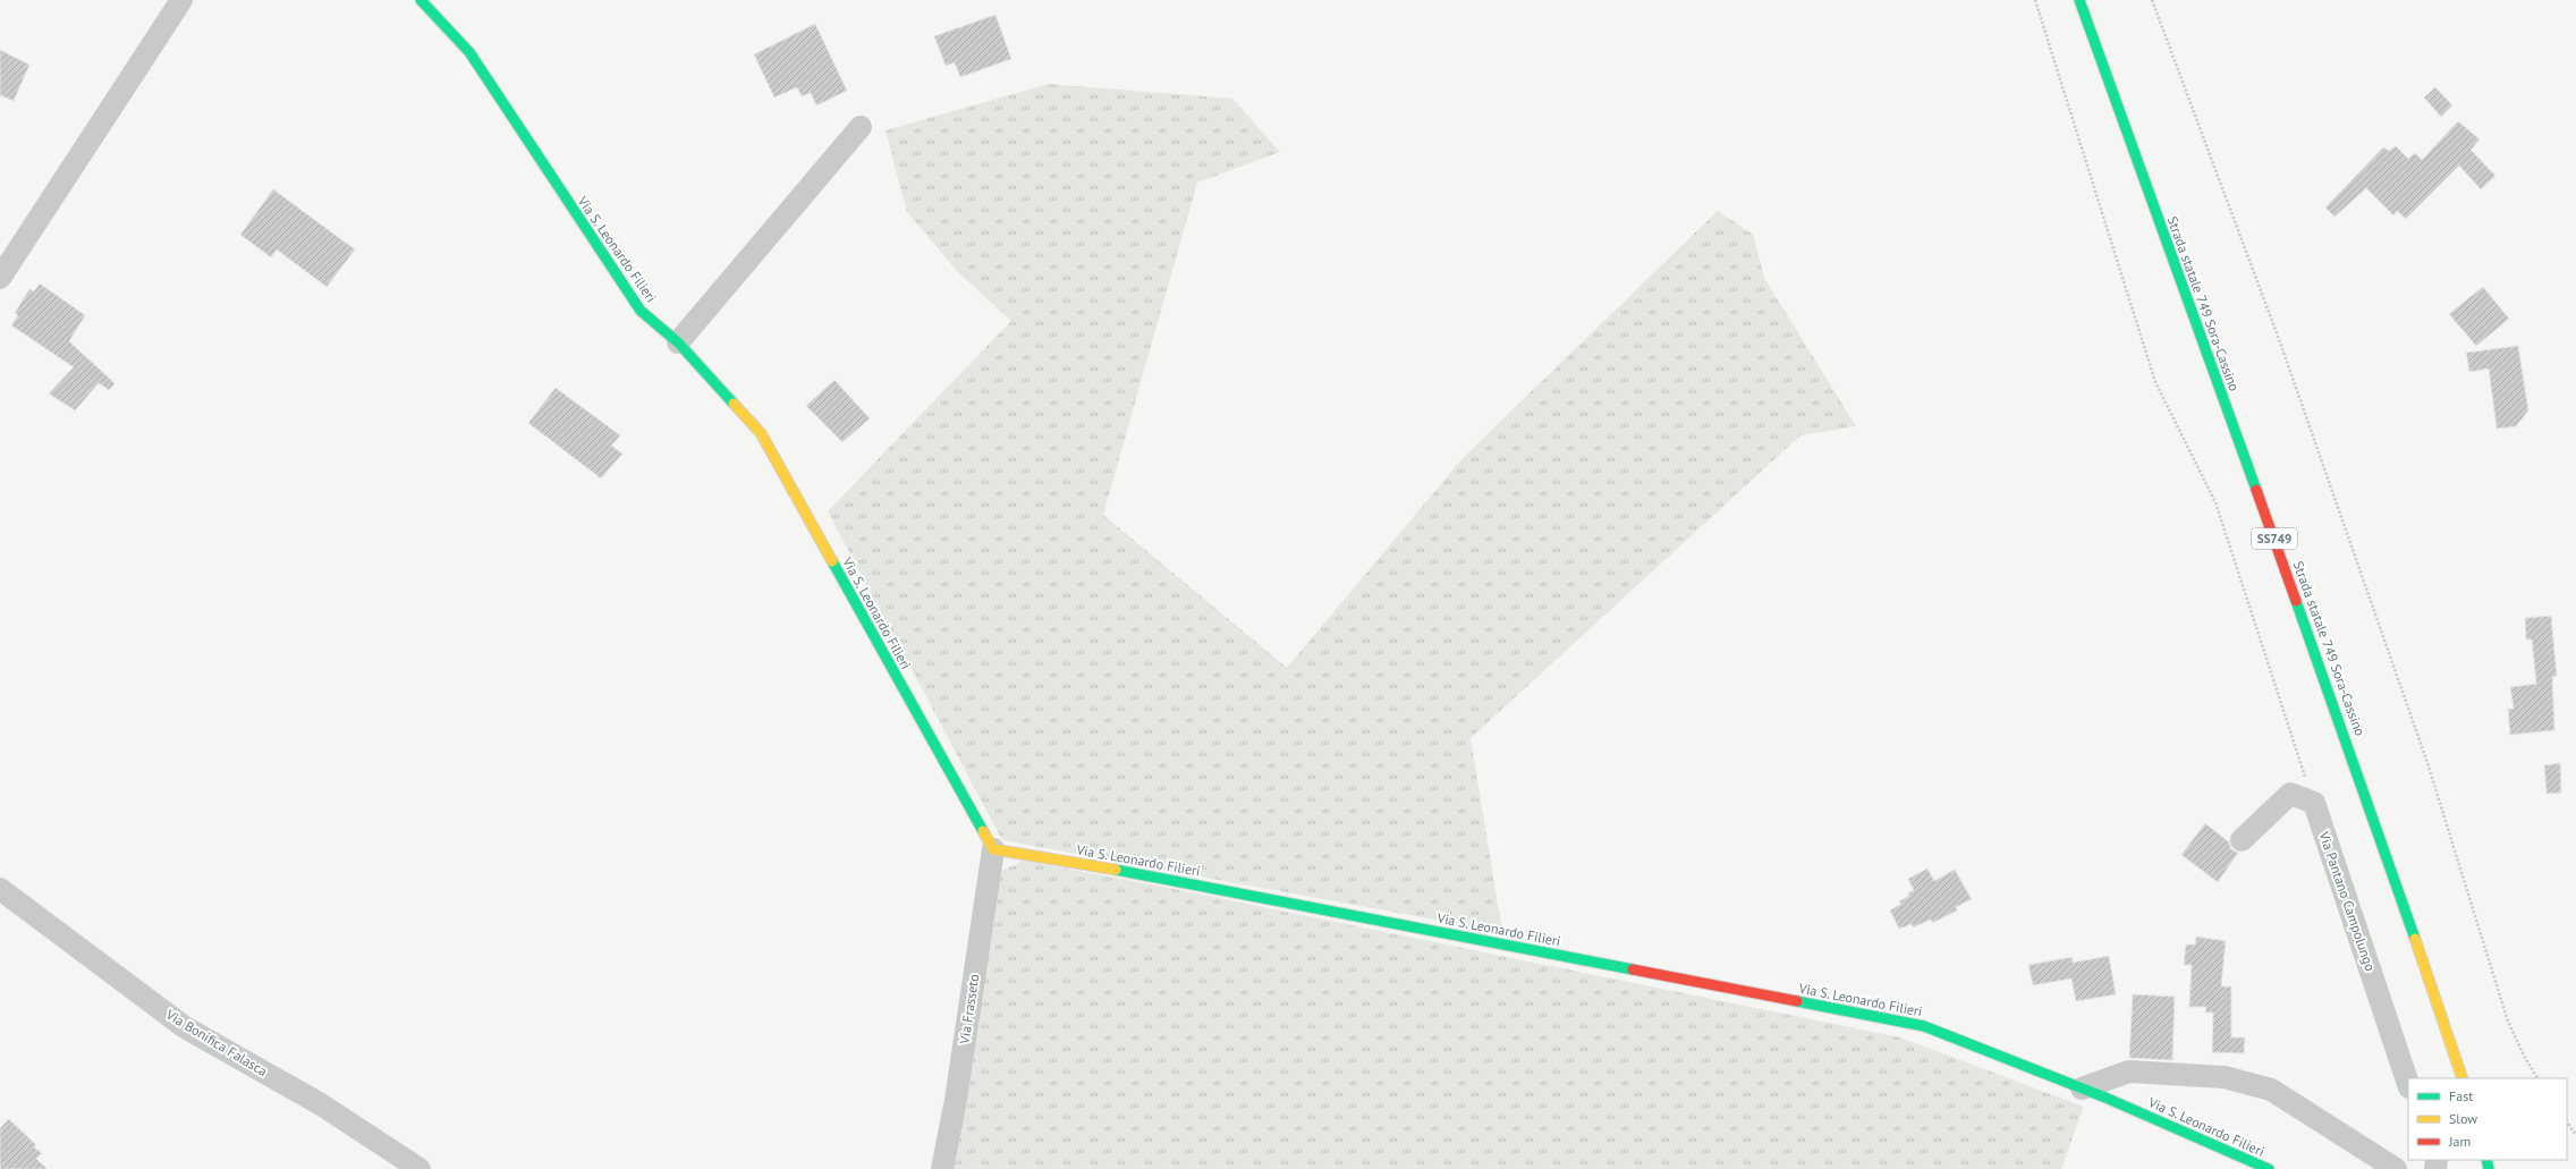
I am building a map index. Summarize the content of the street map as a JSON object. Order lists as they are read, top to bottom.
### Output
{
  "streets": {
    "main road": ["Via S. Leonardo Filieri", "Strada statale 749 Sora-Cassino", "SS749"],
    "street": ["Via Pantano Campolungo", "Via Frasseto", "Via Bonifica Falasca"]
  },
  "crossings": [
    ["Via S. Leonardo Filieri", "Via Frasseto"]
  ],
  "legend": ["Fast", "Slow", "Jam"]
}
